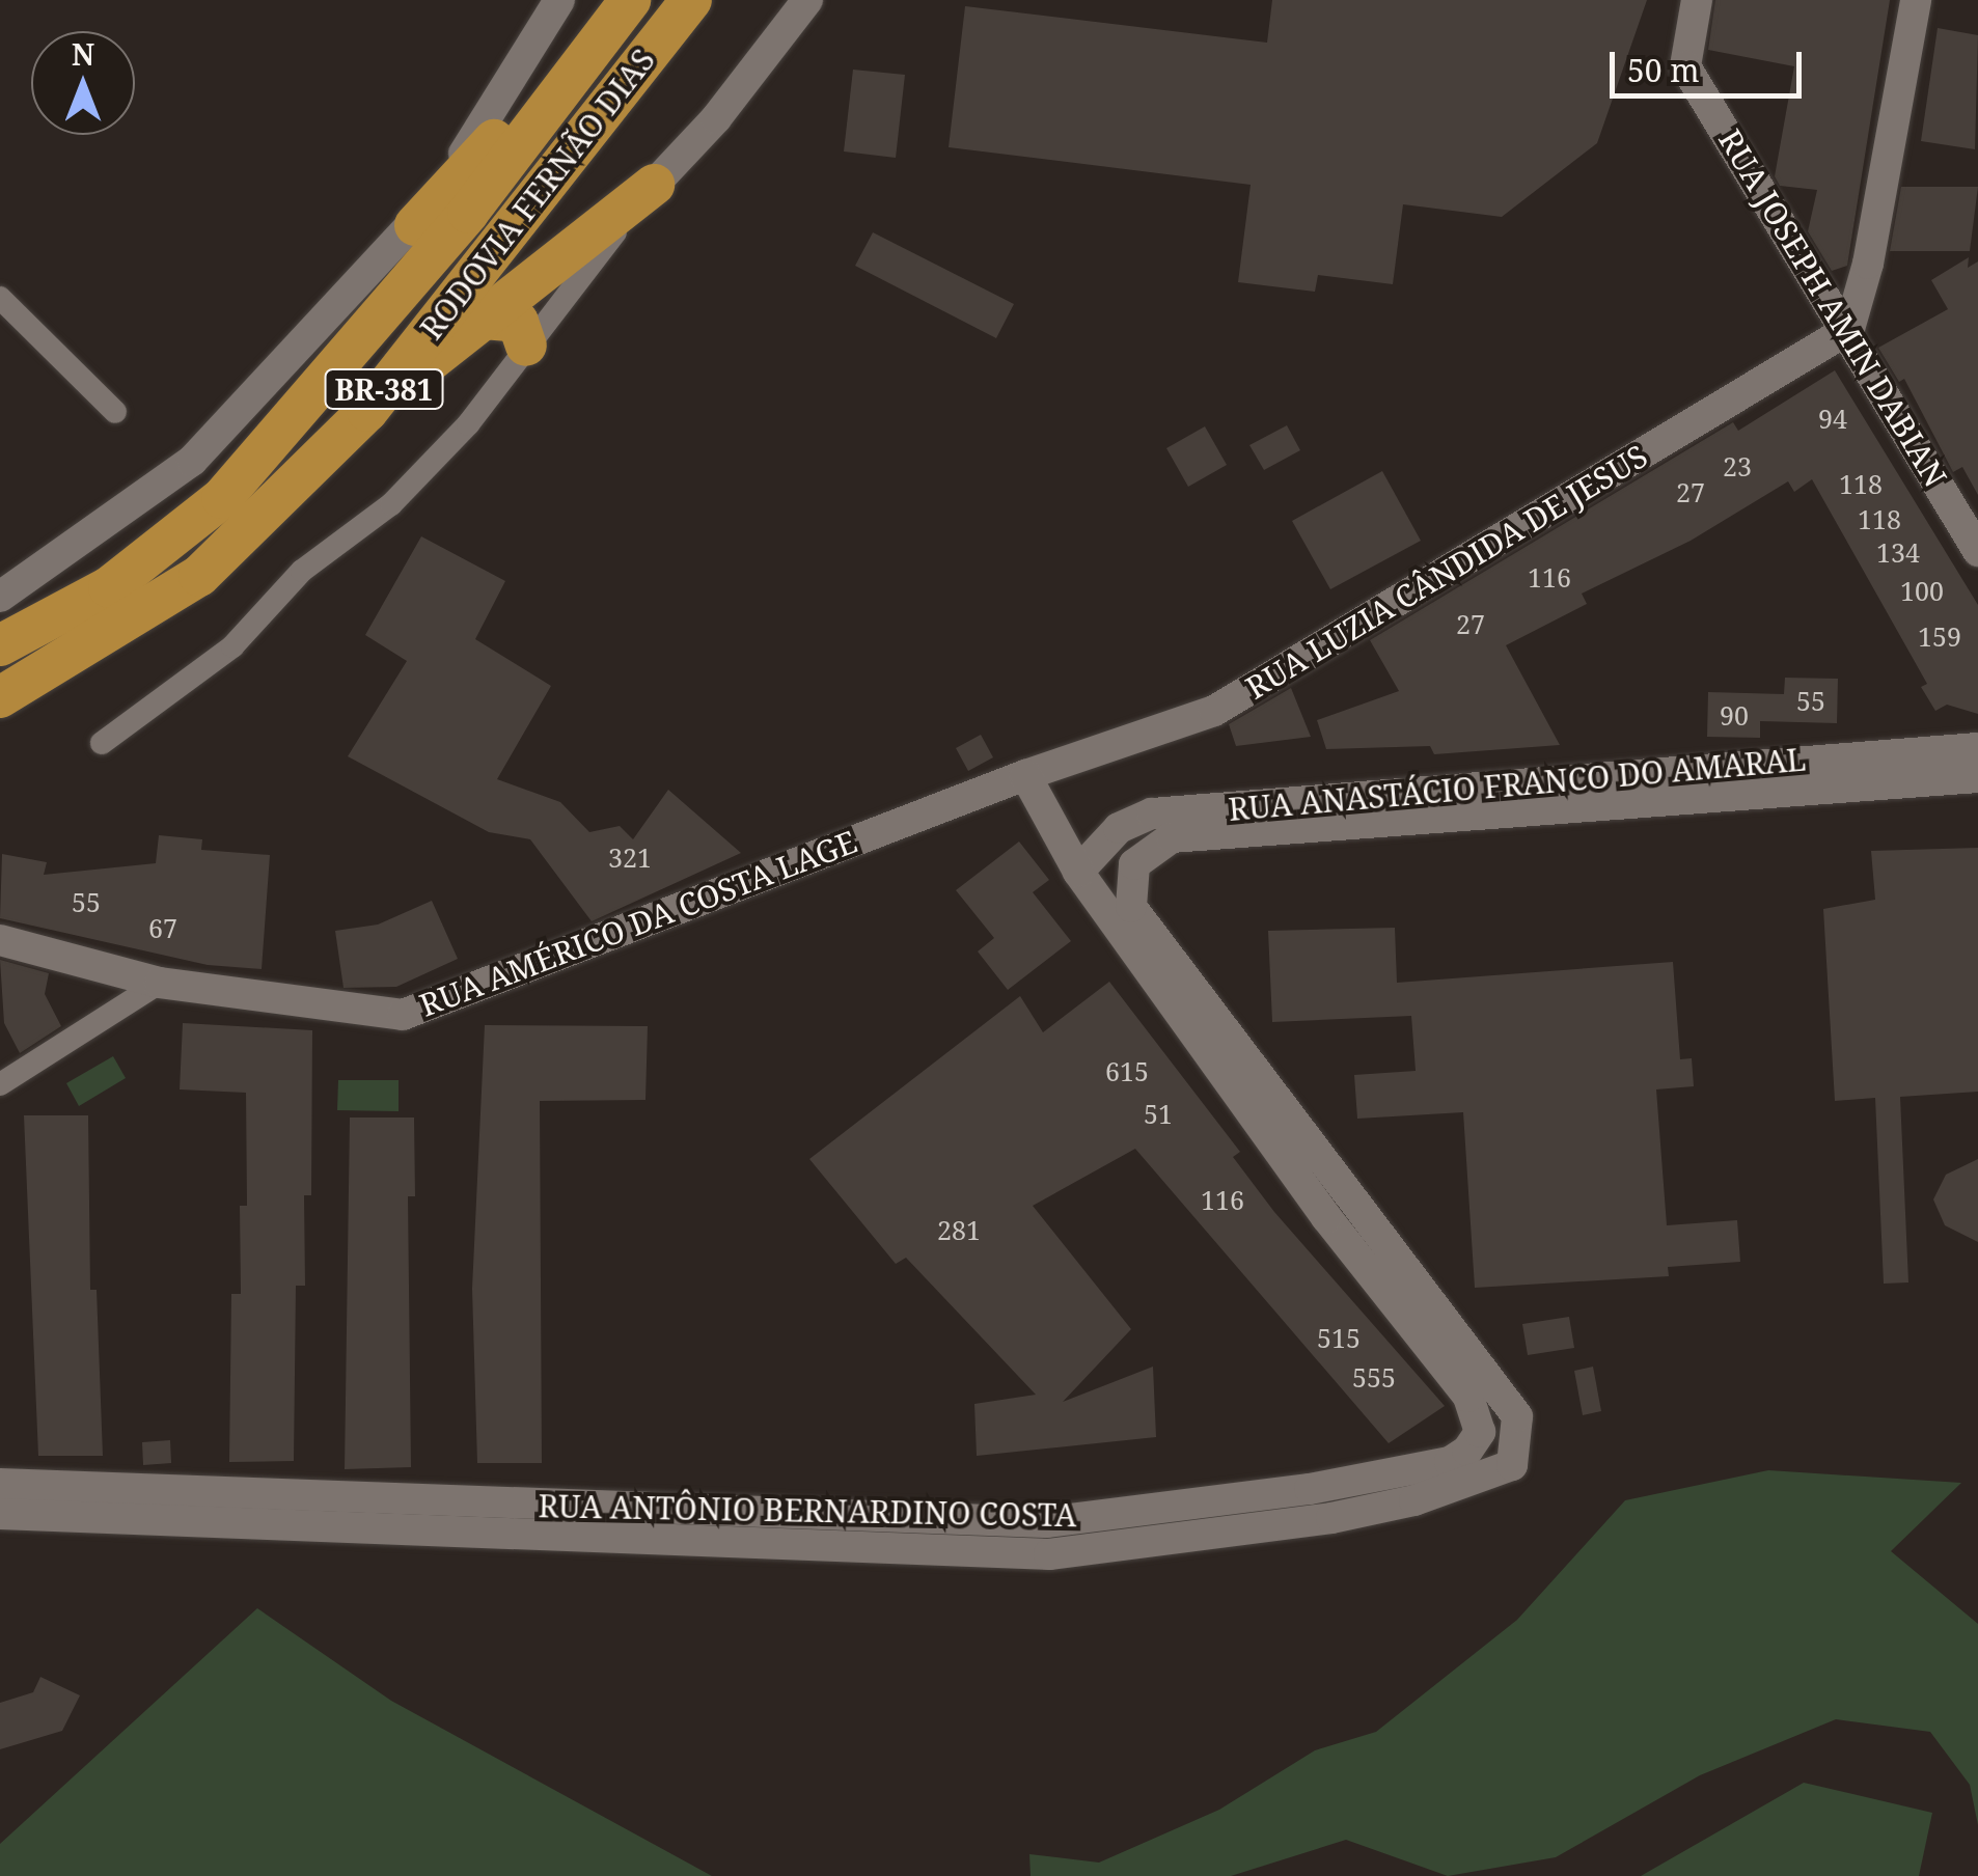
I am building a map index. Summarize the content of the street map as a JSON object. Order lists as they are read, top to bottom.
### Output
{
  "streets": {
    "highway": ["RODOVIA FERNÃO DIAS", "BR-381"],
    "street": [
      "RUA JOSEPH AMIN DABIAN",
      "RUA LUZIA CÂNDIDA DE JESUS",
      "RUA ANASTÁCIO FRANCO DO AMARAL",
      "RUA AMÉRICO DA COSTA LAGE",
      "RUA ANTÔNIO BERNARDINO COSTA"
    ]
  },
  "crossings": [
    ["RODOVIA FERNÃO DIAS", "BR-381"],
    ["RUA JOSEPH AMIN DABIAN", "RUA LUZIA CÂNDIDA DE JESUS"],
    ["RUA LUZIA CÂNDIDA DE JESUS", "RUA AMÉRICO DA COSTA LAGE"],
    ["RUA LUZIA CÂNDIDA DE JESUS", "RUA ANTÔNIO BERNARDINO COSTA"],
    ["RUA ANASTÁCIO FRANCO DO AMARAL", "RUA ANTÔNIO BERNARDINO COSTA"],
    ["RUA AMÉRICO DA COSTA LAGE", "RUA ANTÔNIO BERNARDINO COSTA"]
  ],
  "house_numbers": [
    "94",
    "23",
    "118",
    "27",
    "118",
    "134",
    "116",
    "100",
    "27",
    "159",
    "55",
    "90",
    "321",
    "55",
    "67",
    "615",
    "51",
    "116",
    "281",
    "515",
    "555"
  ],
  "scale_bar": "50 m",
  "north": "top"
}
